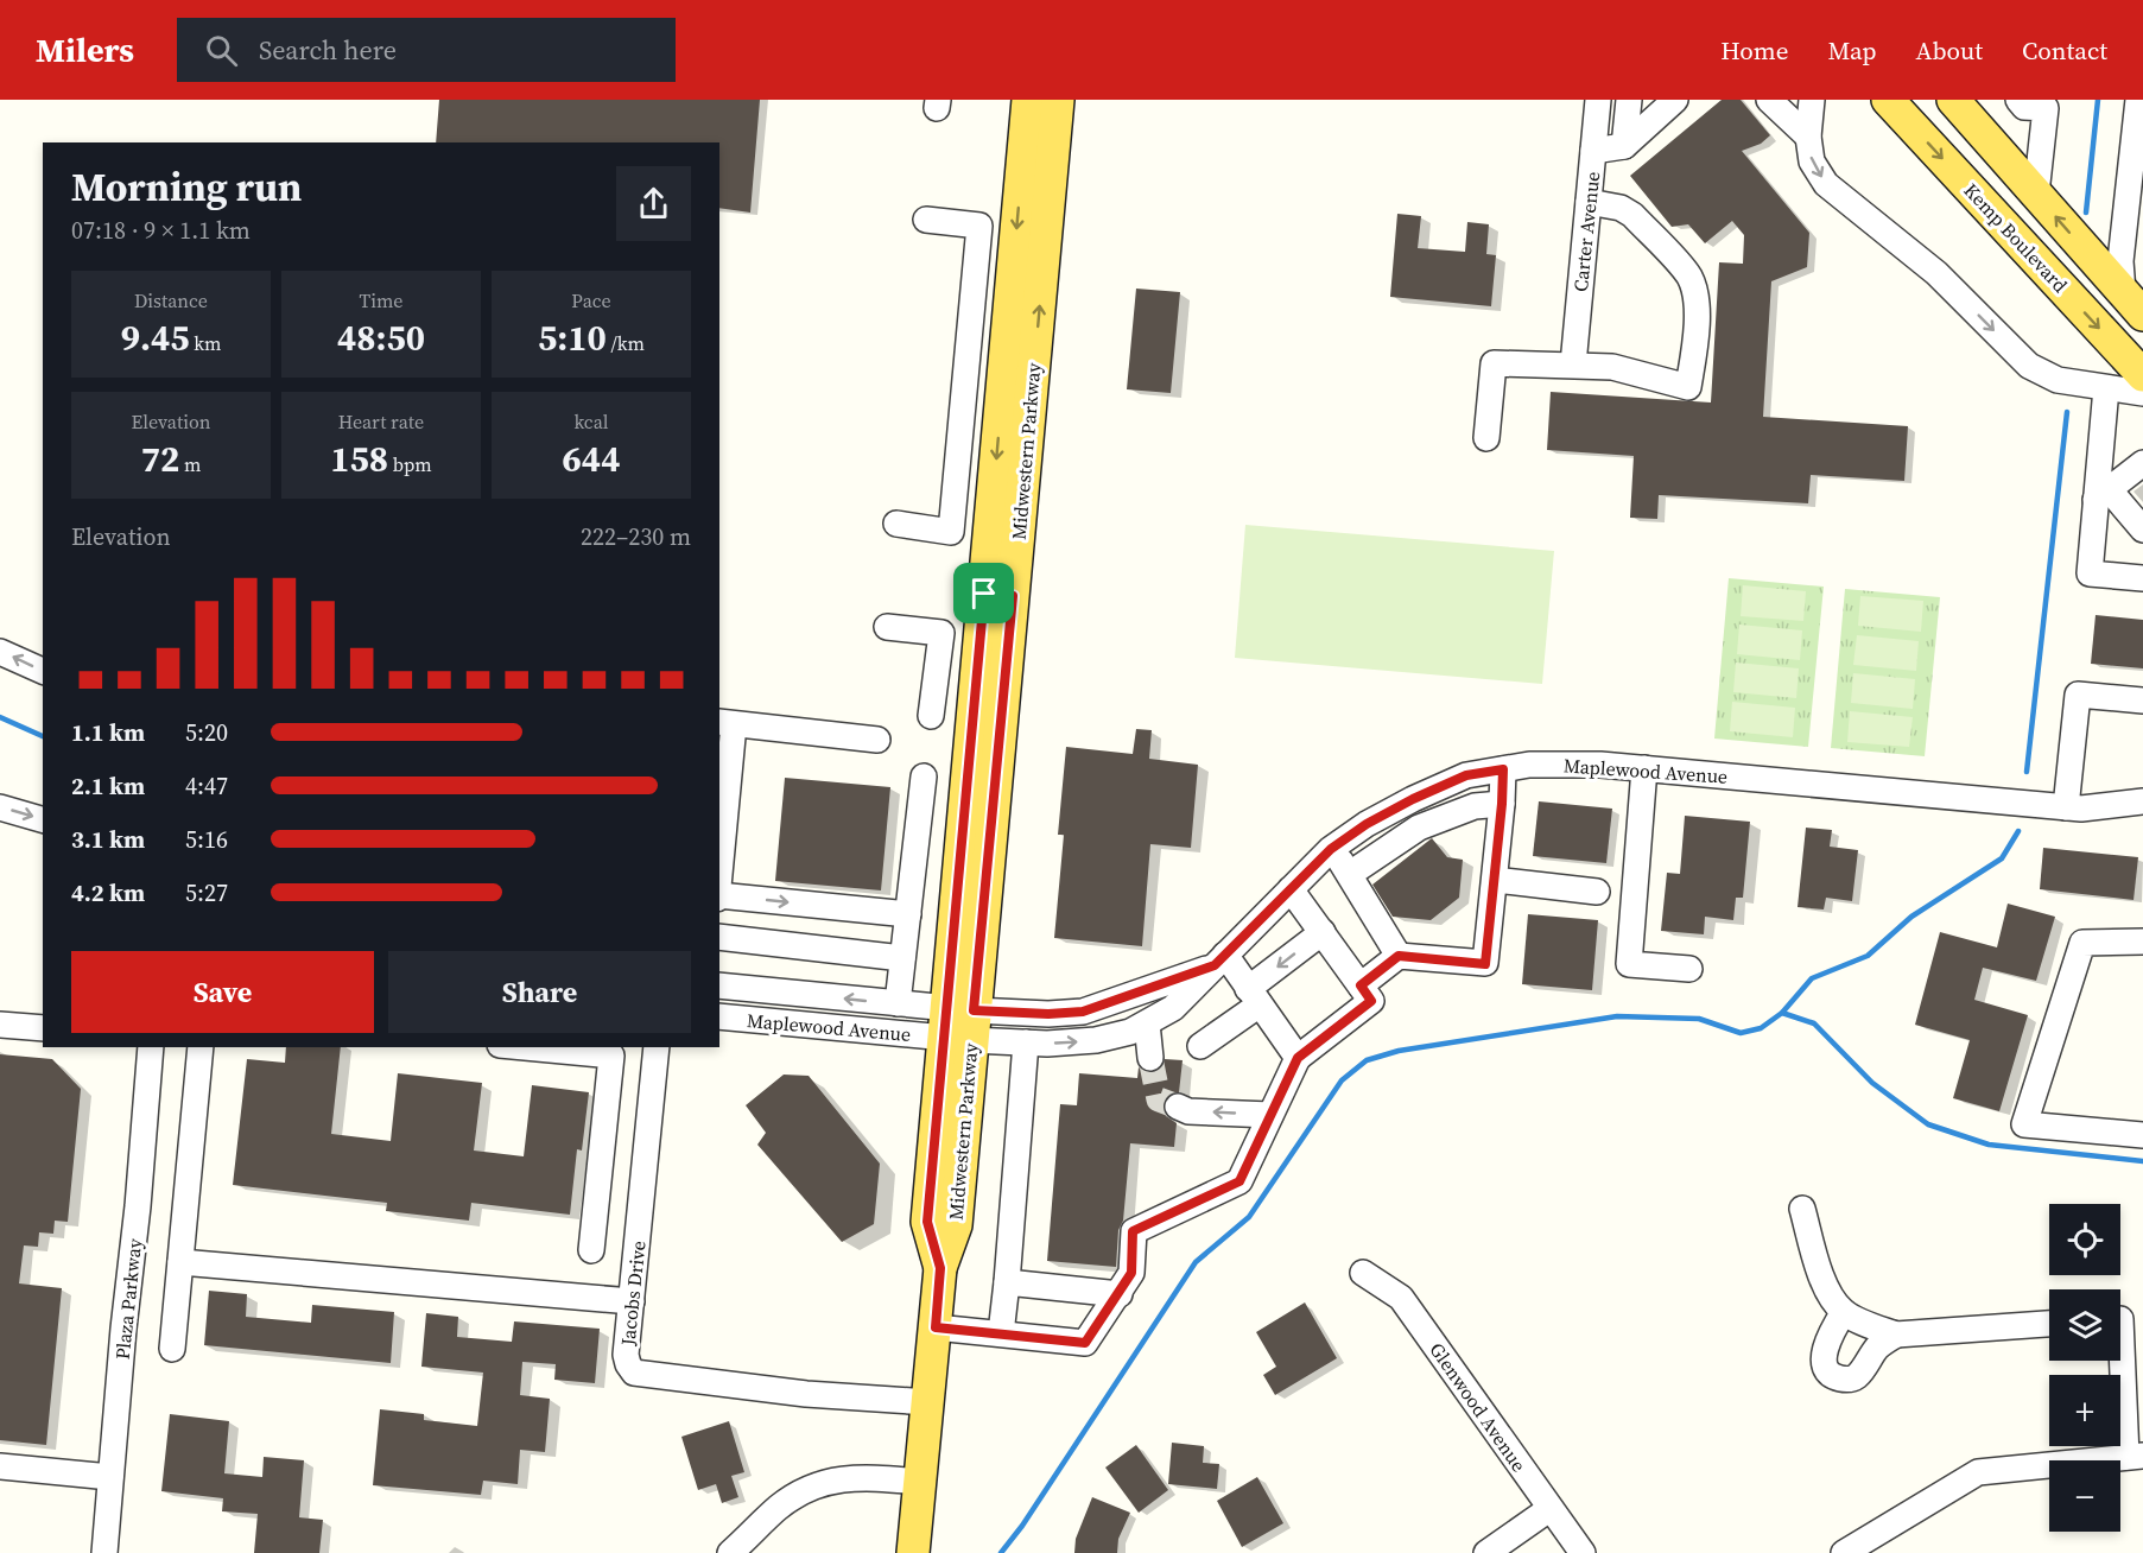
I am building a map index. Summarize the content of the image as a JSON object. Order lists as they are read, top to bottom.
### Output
{
  "streets": {
    "main road": ["Kemp Boulevard", "Midwestern Parkway"],
    "street": [
      "Carter Avenue",
      "Maplewood Avenue",
      "Jacobs Drive",
      "Plaza Parkway",
      "Glenwood Avenue"
    ]
  },
  "crossings": [
    ["Midwestern Parkway", "Maplewood Avenue"],
    ["Midwestern Parkway", "Jacobs Drive"]
  ],
  "page": {
    "header": "Milers",
    "search": "Search here",
    "nav": [
      "Home",
      "Map",
      "About",
      "Contact"
    ],
    "heading": ["Morning run", "07:18 · 9 × 1.1 km"],
    "stats": [
      ["Distance", "9.45 km"],
      ["Time", "48:50"],
      ["Pace", "5:10 /km"],
      ["Elevation", "72 m"],
      ["Heart rate", "158 bpm"],
      ["kcal", "644"]
    ],
    "chart": ["Elevation", "222–230 m"],
    "list": [
      {
        "name": "1.1 km",
        "note": "5:20"
      },
      {
        "name": "2.1 km",
        "note": "4:47"
      },
      {
        "name": "3.1 km",
        "note": "5:16"
      },
      {
        "name": "4.2 km",
        "note": "5:27"
      }
    ],
    "buttons": ["Save", "Share"],
    "map_buttons": ["+", "−"]
  }
}
